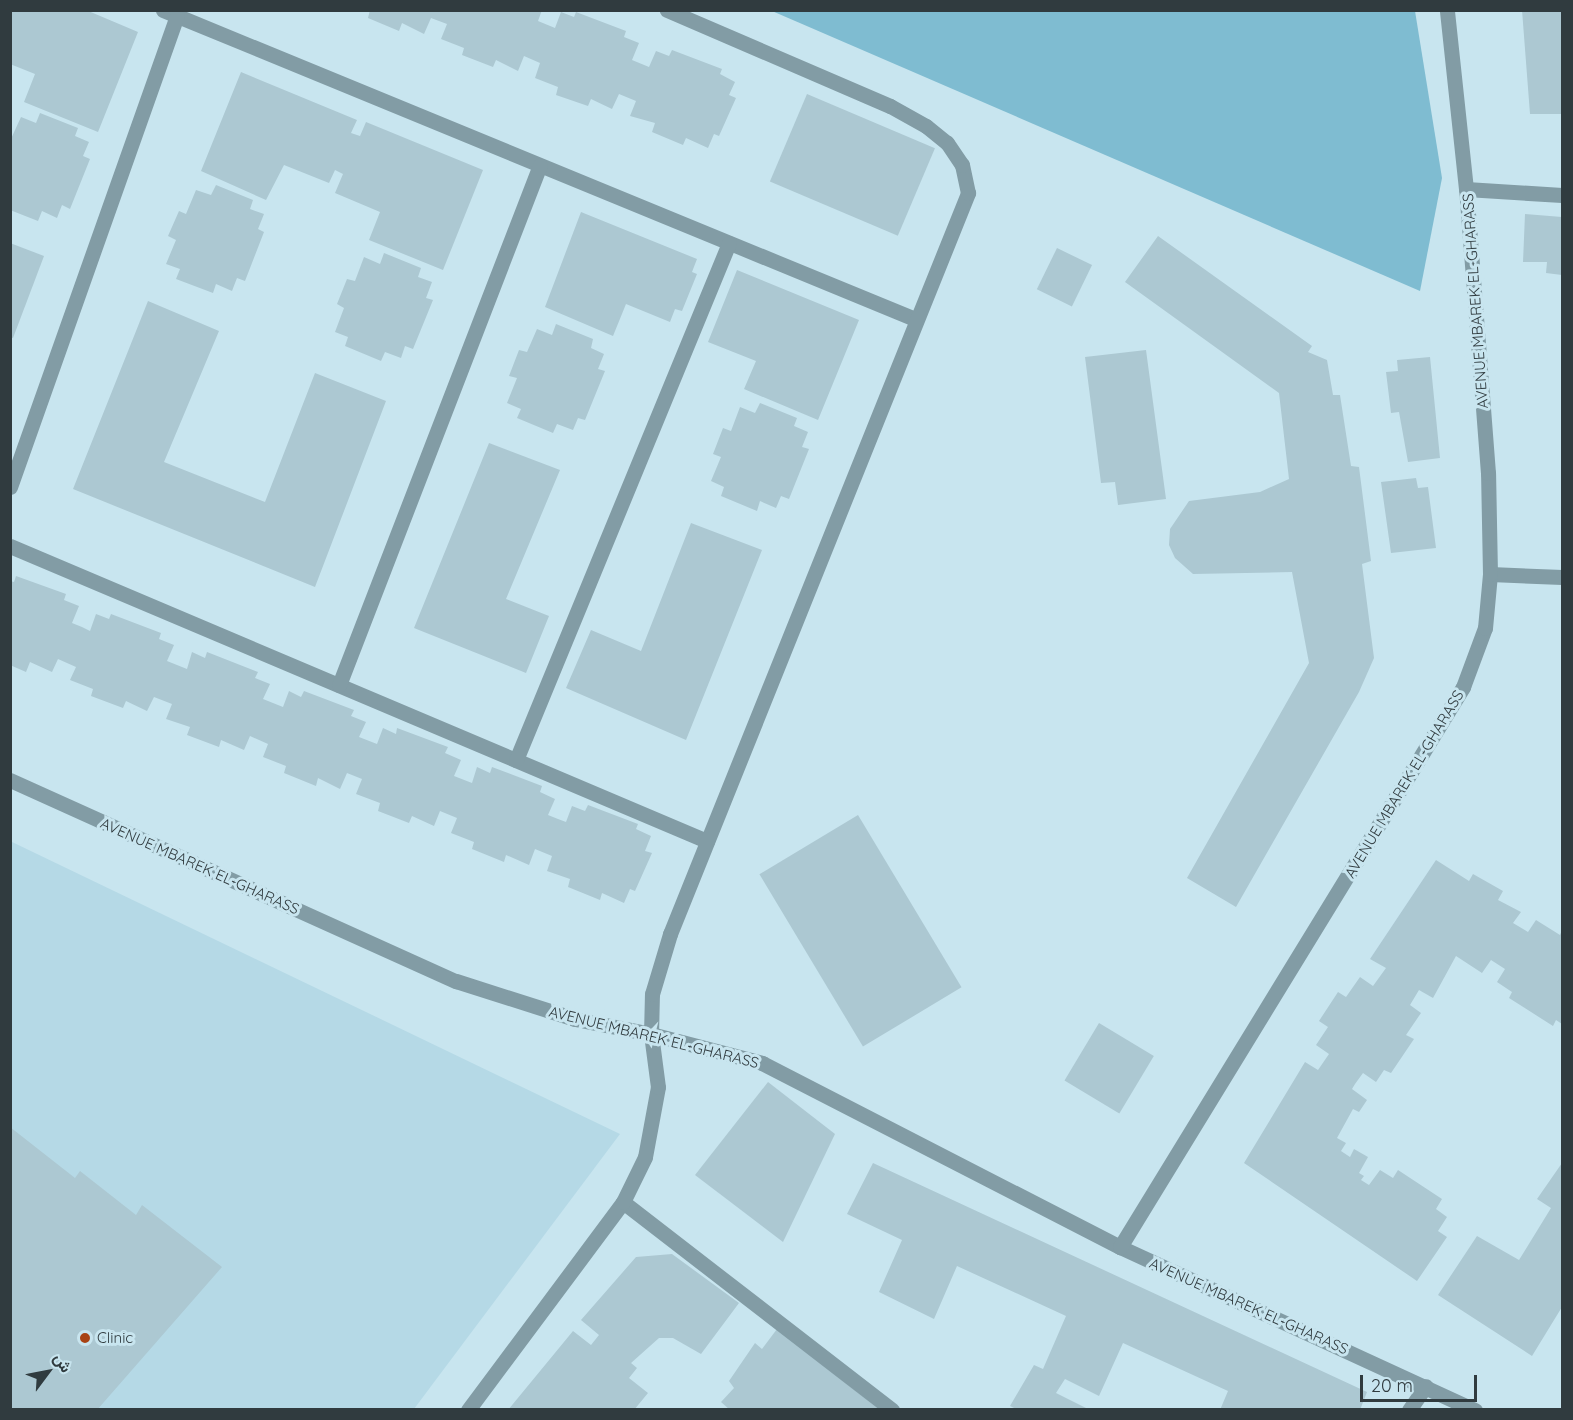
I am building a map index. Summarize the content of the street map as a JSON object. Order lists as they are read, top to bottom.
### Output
{
  "streets": {
    "street": ["AVENUE MBAREK EL-GHARASS"]
  },
  "places": ["Clinic"],
  "scale_bar": "20 m",
  "north": "top right"
}
